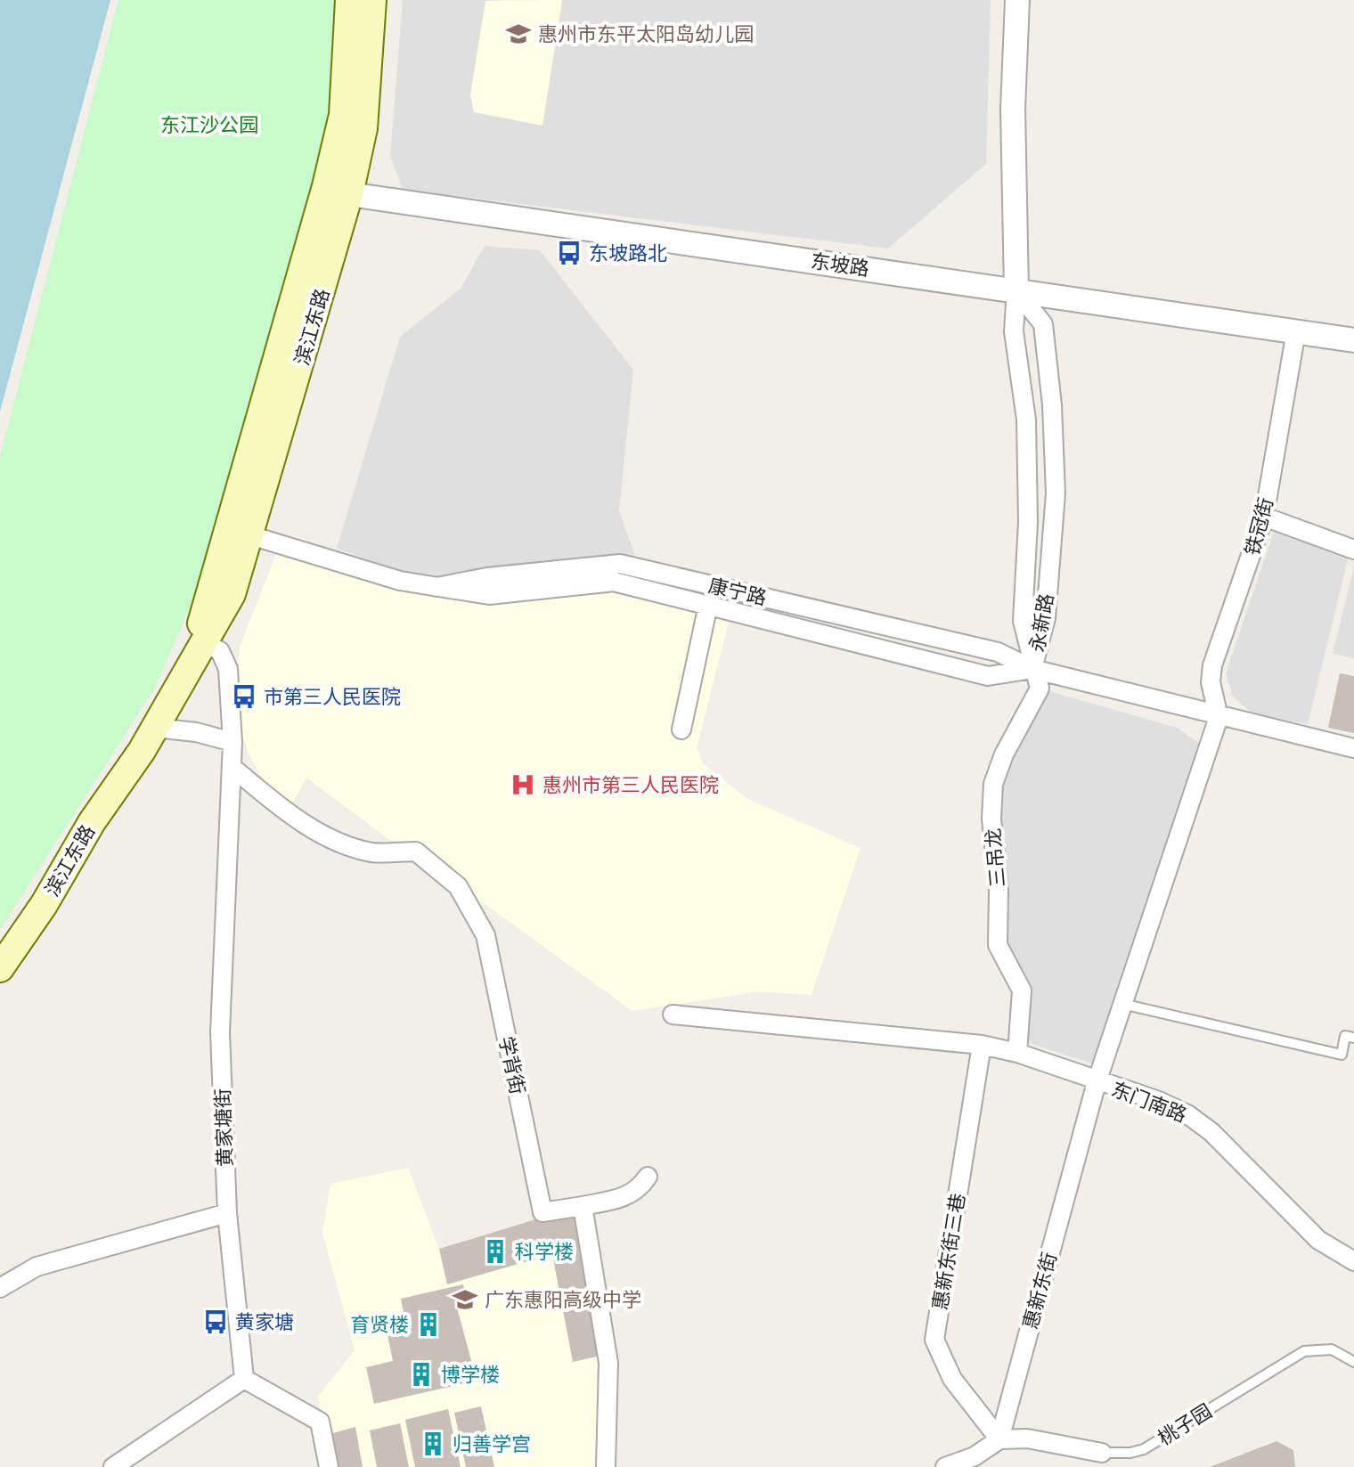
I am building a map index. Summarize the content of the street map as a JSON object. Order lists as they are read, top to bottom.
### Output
{
  "streets": {
    "main road": ["滨江东路"],
    "street": [
      "东坡路",
      "铁冠街",
      "康宁路",
      "永新路",
      "三吊龙",
      "学背街",
      "东门南路",
      "黄家塘街",
      "惠新东街三巷",
      "惠新东街",
      "桃子园"
    ]
  },
  "crossings": [
    ["东坡路", "滨江东路"],
    ["东坡路", "铁冠街"],
    ["东坡路", "永新路"],
    ["滨江东路", "康宁路"],
    ["滨江东路", "黄家塘街"],
    ["铁冠街", "康宁路"],
    ["铁冠街", "惠新东街"],
    ["康宁路", "永新路"],
    ["康宁路", "三吊龙"],
    ["康宁路", "惠新东街"],
    ["永新路", "三吊龙"],
    ["三吊龙", "东门南路"],
    ["学背街", "黄家塘街"],
    ["东门南路", "惠新东街三巷"],
    ["东门南路", "惠新东街"],
    ["惠新东街三巷", "惠新东街"],
    ["惠新东街三巷", "桃子园"],
    ["惠新东街", "桃子园"]
  ],
  "parks": ["东江沙公园"],
  "places": {
    "school or university": ["惠州市东平太阳岛幼儿园", "广东惠阳高级中学"],
    "bus stop": ["东坡路北", "市第三人民医院", "黄家塘"],
    "hospital": ["惠州市第三人民医院"],
    "building": [
      "科学楼",
      "育贤楼",
      "博学楼",
      "归善学宫"
    ]
  }
}
